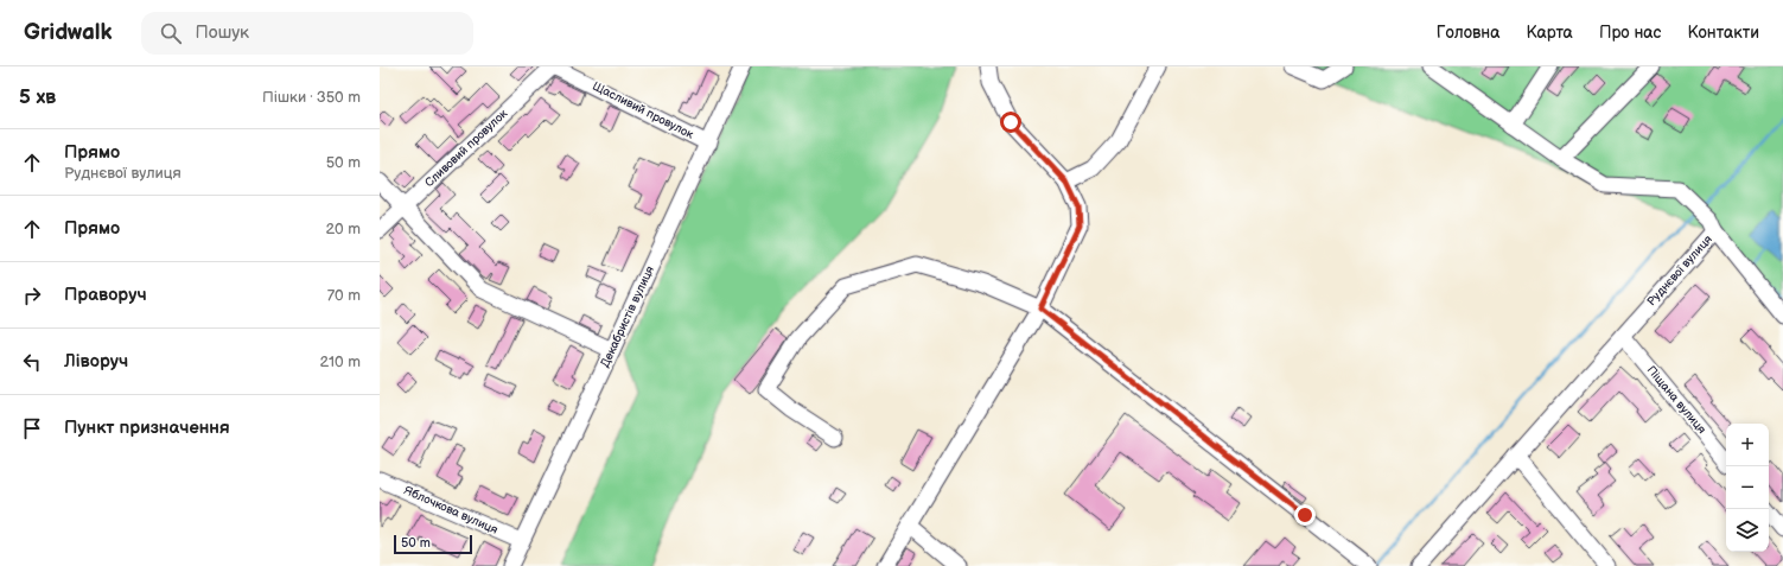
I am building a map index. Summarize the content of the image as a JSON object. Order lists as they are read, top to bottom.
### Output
{
  "streets": {
    "street": [
      "Щасливий провулок",
      "Сливовий провулок",
      "Руднєвої вулиця",
      "Декабристів вулиця",
      "Піщана вулиця",
      "Яблочкова вулиця"
    ]
  },
  "crossings": [
    ["Щасливий провулок", "Сливовий провулок"],
    ["Щасливий провулок", "Декабристів вулиця"],
    ["Руднєвої вулиця", "Піщана вулиця"],
    ["Декабристів вулиця", "Яблочкова вулиця"]
  ],
  "scale_bar": "50 m",
  "page": {
    "header": "Gridwalk",
    "search": "Пошук",
    "nav": [
      "Головна",
      "Карта",
      "Про нас",
      "Контакти"
    ],
    "heading": ["5 хв", "Пішки · 350 m"],
    "list": [
      ["Прямо", "Руднєвої вулиця", "50 m"],
      ["Прямо", "20 m"],
      ["Праворуч", "70 m"],
      ["Ліворуч", "210 m"],
      "Пункт призначення"
    ],
    "map_buttons": ["+", "−"],
    "scale": "50 m"
  }
}
